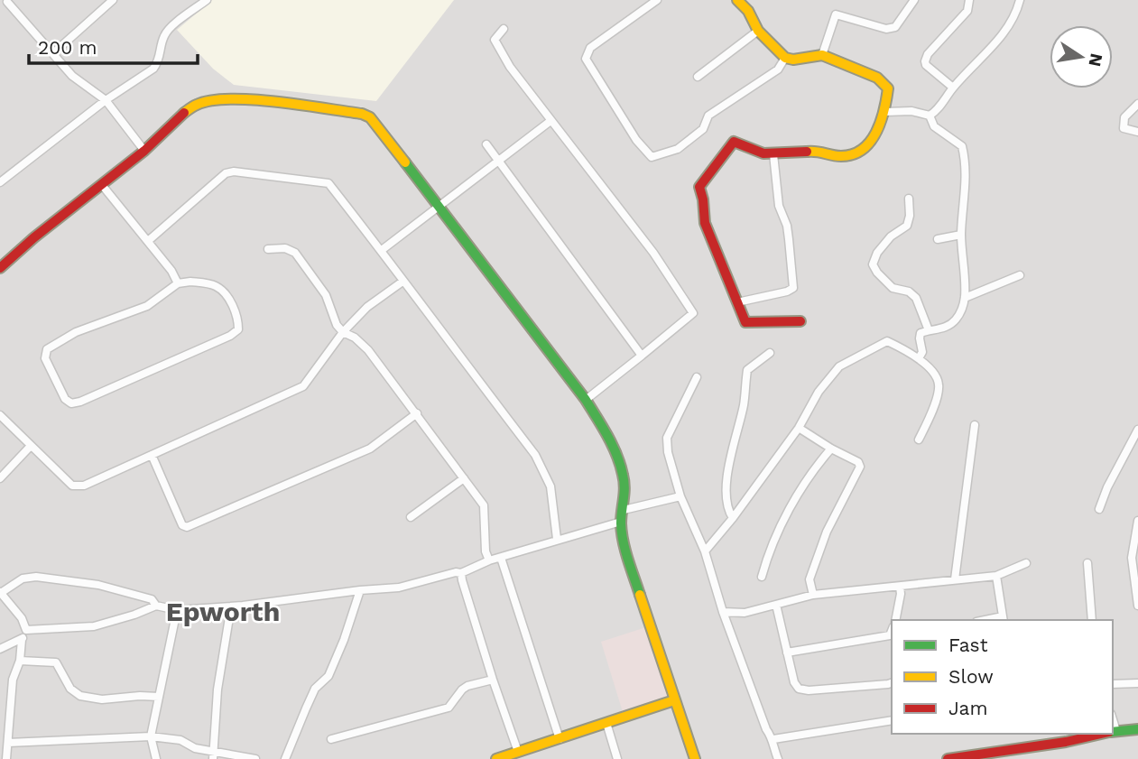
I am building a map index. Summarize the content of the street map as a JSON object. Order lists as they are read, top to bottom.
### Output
{
  "districts": ["Epworth"],
  "legend": ["Fast", "Slow", "Jam"],
  "scale_bar": "200 m",
  "north": "right"
}
